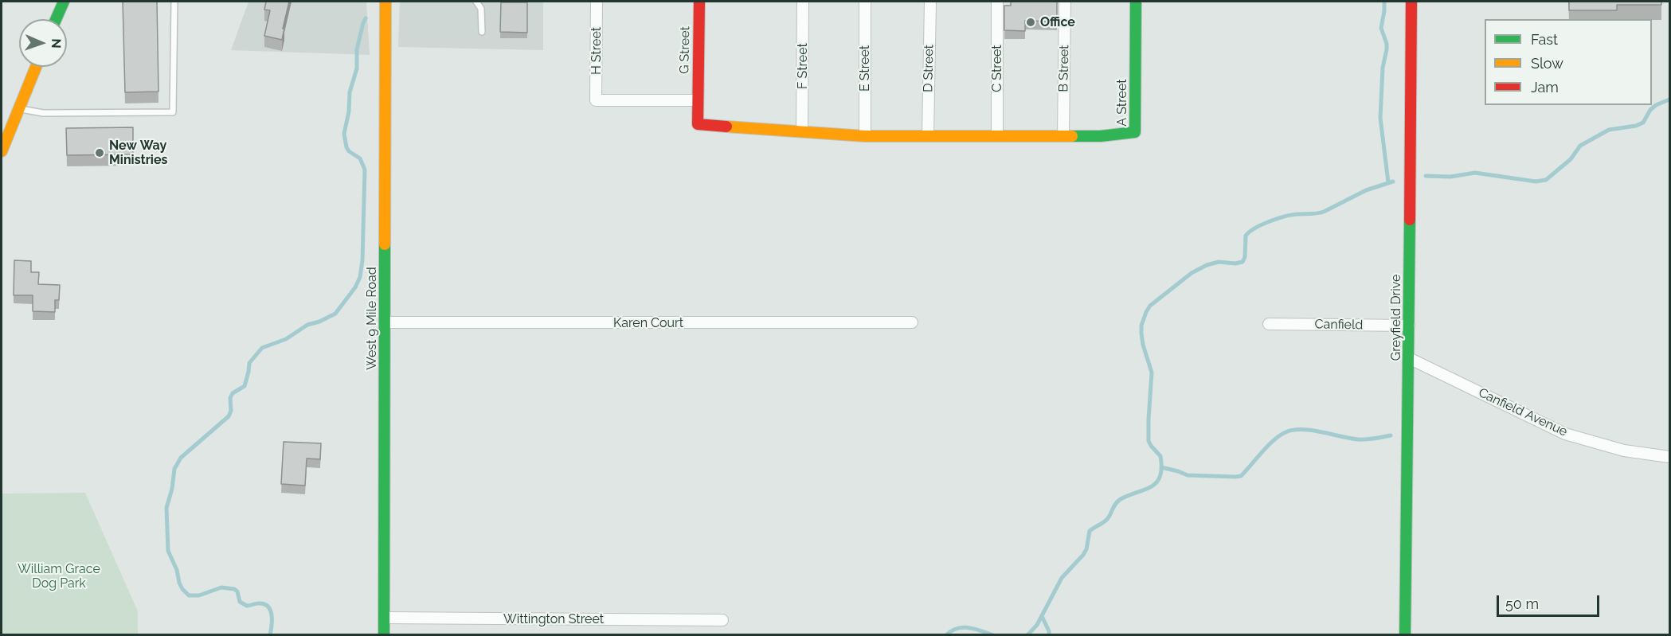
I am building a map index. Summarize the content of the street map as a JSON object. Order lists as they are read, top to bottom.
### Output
{
  "streets": {
    "street": [
      "G Street",
      "H Street",
      "F Street",
      "E Street",
      "D Street",
      "C Street",
      "B Street",
      "A Street",
      "Greyfield Drive",
      "West 9 Mile Road",
      "Karen Court",
      "Canfield",
      "Canfield Avenue",
      "Wittington Street"
    ]
  },
  "crossings": [
    ["G Street", "H Street"],
    ["G Street", "F Street"],
    ["B Street", "A Street"],
    ["Greyfield Drive", "Canfield"],
    ["Greyfield Drive", "Canfield Avenue"],
    ["West 9 Mile Road", "Karen Court"],
    ["West 9 Mile Road", "Wittington Street"]
  ],
  "parks": ["William Grace Dog Park"],
  "places": ["Office", "New Way Ministries"],
  "legend": ["Fast", "Slow", "Jam"],
  "scale_bar": "50 m",
  "north": "right"
}
